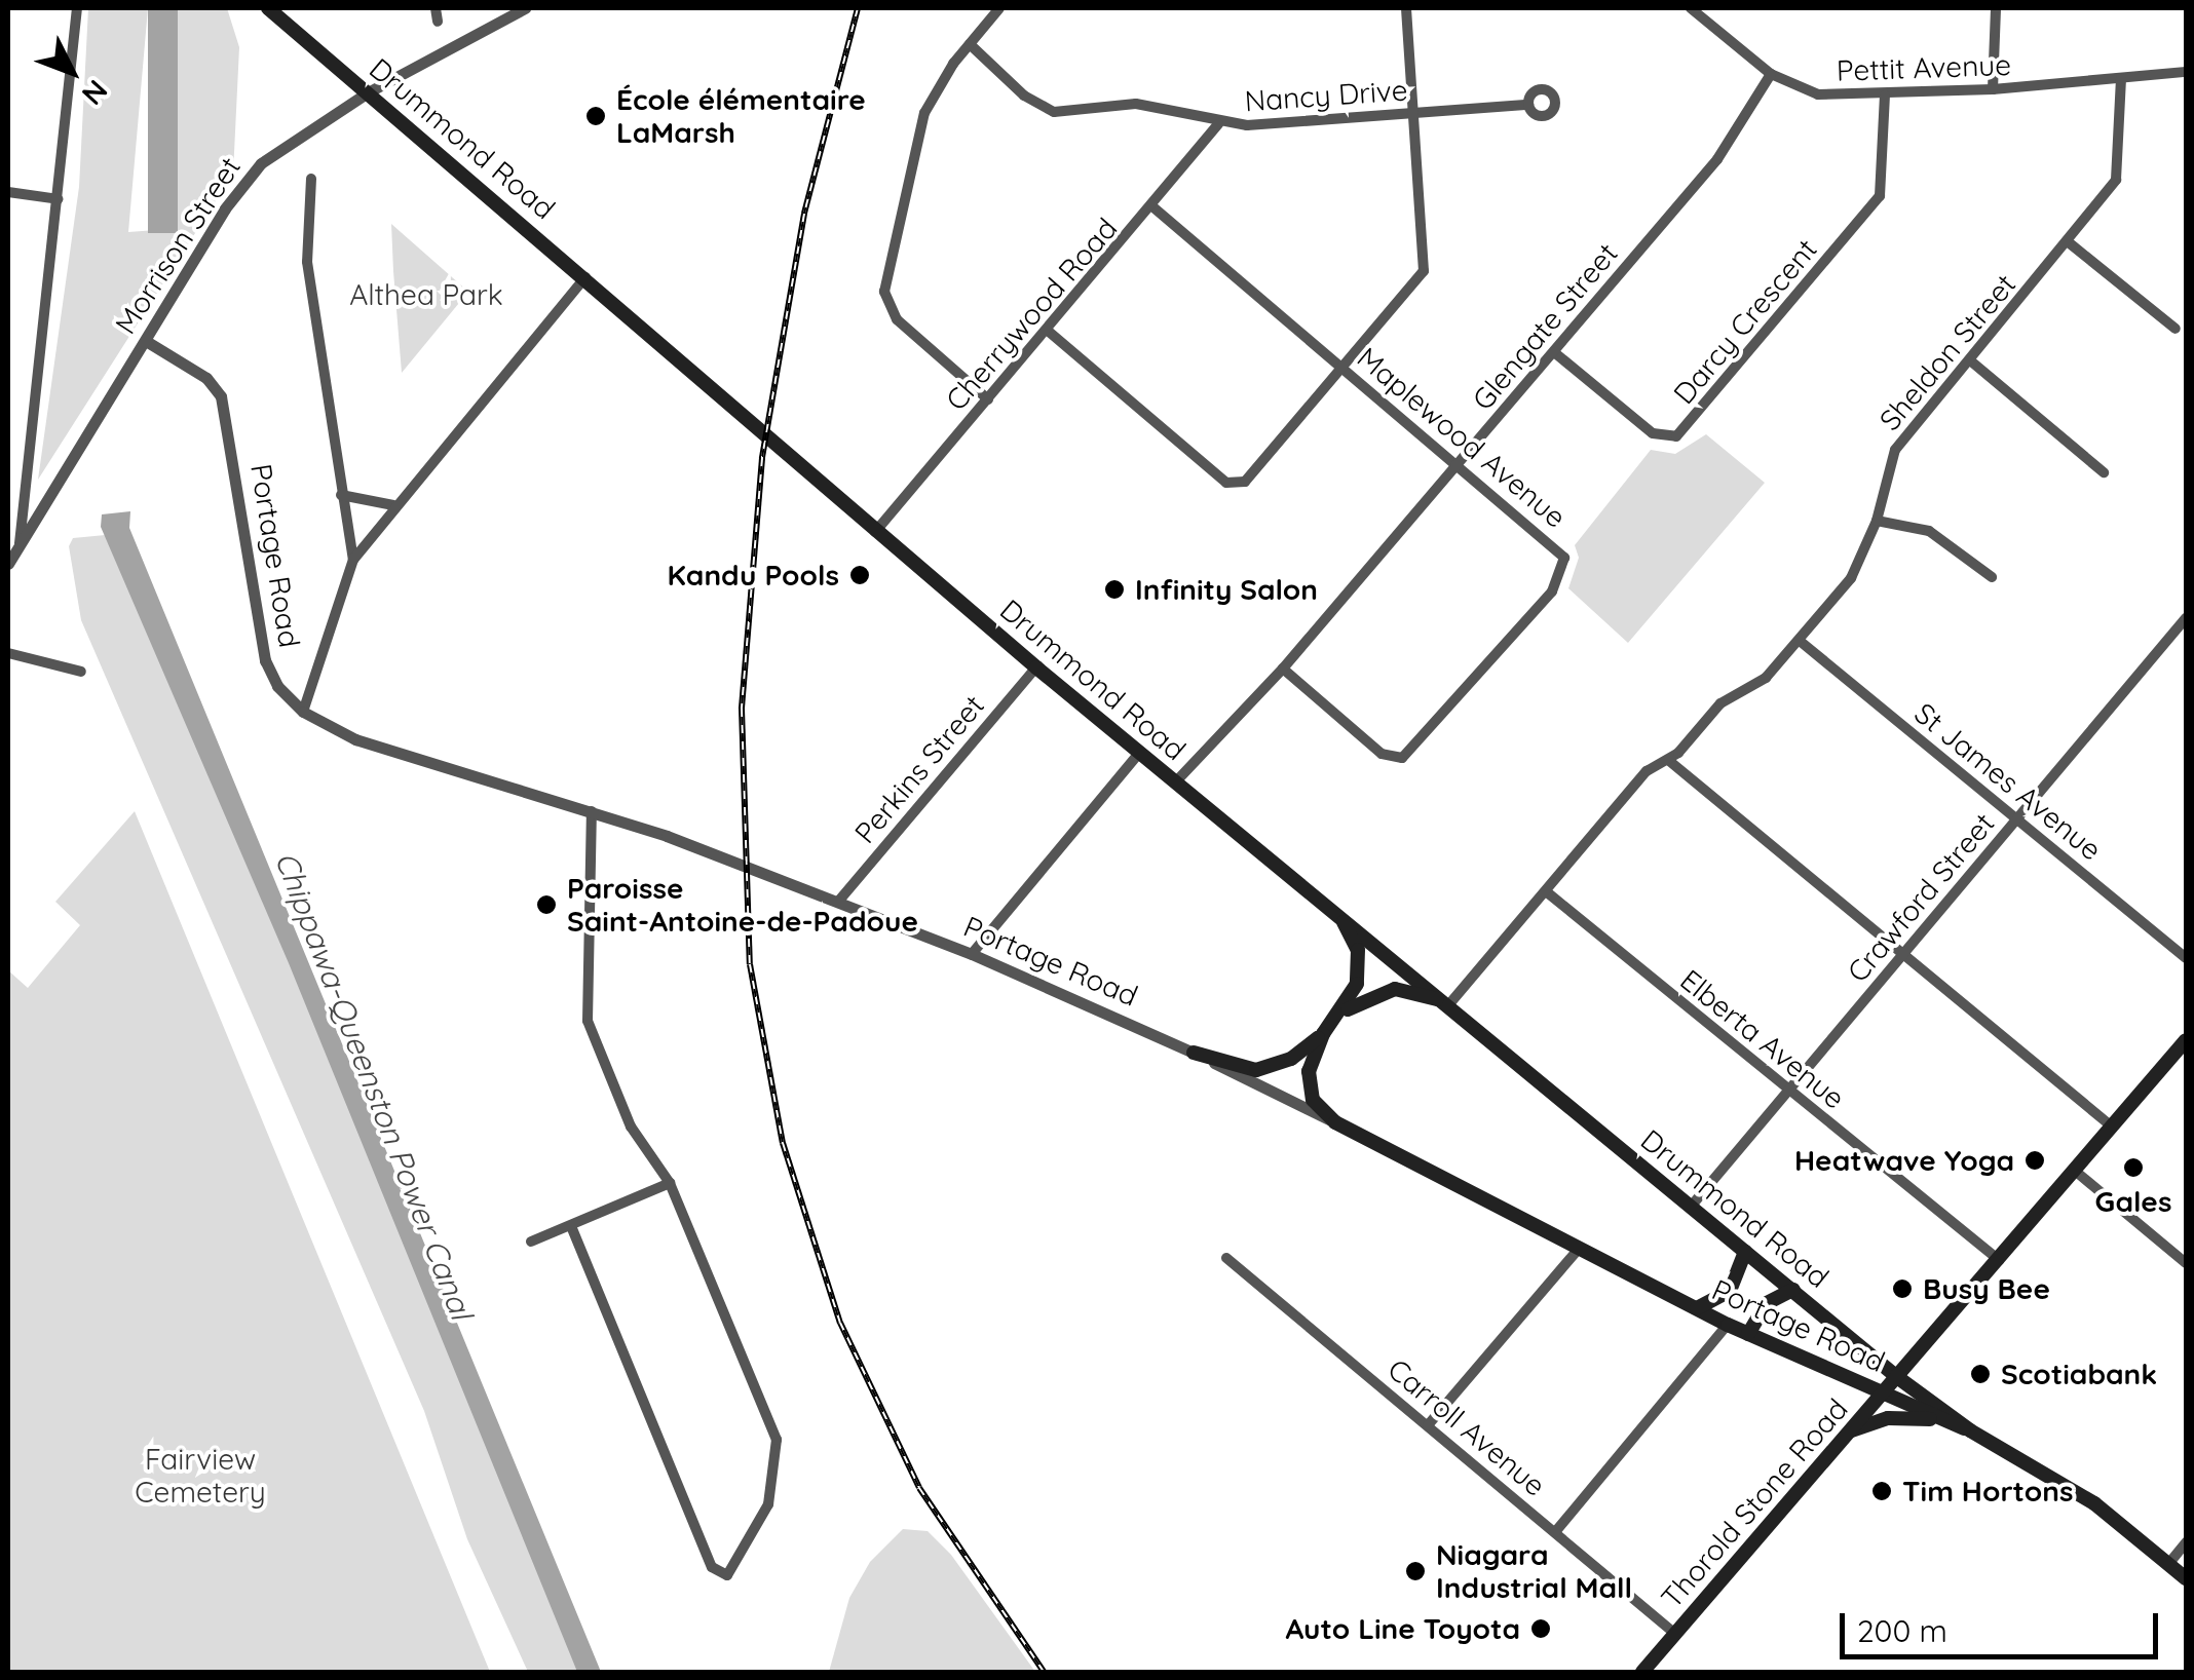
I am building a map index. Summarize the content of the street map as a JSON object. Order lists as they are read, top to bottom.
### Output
{
  "streets": {
    "main road": ["Drummond Road", "Portage Road", "Thorold Stone Road"],
    "street": [
      "Pettit Avenue",
      "Nancy Drive",
      "Morrison Street",
      "Cherrywood Road",
      "Darcy Crescent",
      "Glengate Street",
      "Sheldon Street",
      "Maplewood Avenue",
      "Perkins Street",
      "St James Avenue",
      "Crawford Street",
      "Elberta Avenue",
      "Carroll Avenue"
    ]
  },
  "crossings": [
    ["Pettit Avenue", "Darcy Crescent"],
    ["Pettit Avenue", "Glengate Street"],
    ["Pettit Avenue", "Sheldon Street"],
    ["Nancy Drive", "Cherrywood Road"],
    ["Drummond Road", "Morrison Street"],
    ["Drummond Road", "Cherrywood Road"],
    ["Drummond Road", "Glengate Street"],
    ["Drummond Road", "Sheldon Street"],
    ["Drummond Road", "Portage Road"],
    ["Drummond Road", "Perkins Street"],
    ["Drummond Road", "Crawford Street"],
    ["Drummond Road", "Thorold Stone Road"],
    ["Morrison Street", "Portage Road"],
    ["Cherrywood Road", "Maplewood Avenue"],
    ["Darcy Crescent", "Glengate Street"],
    ["Glengate Street", "Maplewood Avenue"],
    ["Sheldon Street", "St James Avenue"],
    ["Sheldon Street", "Elberta Avenue"],
    ["Portage Road", "Perkins Street"],
    ["Portage Road", "Thorold Stone Road"],
    ["St James Avenue", "Crawford Street"],
    ["Crawford Street", "Elberta Avenue"],
    ["Elberta Avenue", "Thorold Stone Road"],
    ["Carroll Avenue", "Thorold Stone Road"]
  ],
  "water": ["Chippawa-Queenston Power Canal"],
  "parks": ["Althea Park", "Fairview Cemetery"],
  "places": [
    "École élémentaire LaMarsh",
    "Kandu Pools",
    "Infinity Salon",
    "Paroisse Saint-Antoine-de-Padoue",
    "Heatwave Yoga",
    "Gales",
    "Busy Bee",
    "Scotiabank",
    "Tim Hortons",
    "Niagara Industrial Mall",
    "Auto Line Toyota"
  ],
  "scale_bar": "200 m",
  "north": "bottom right"
}
